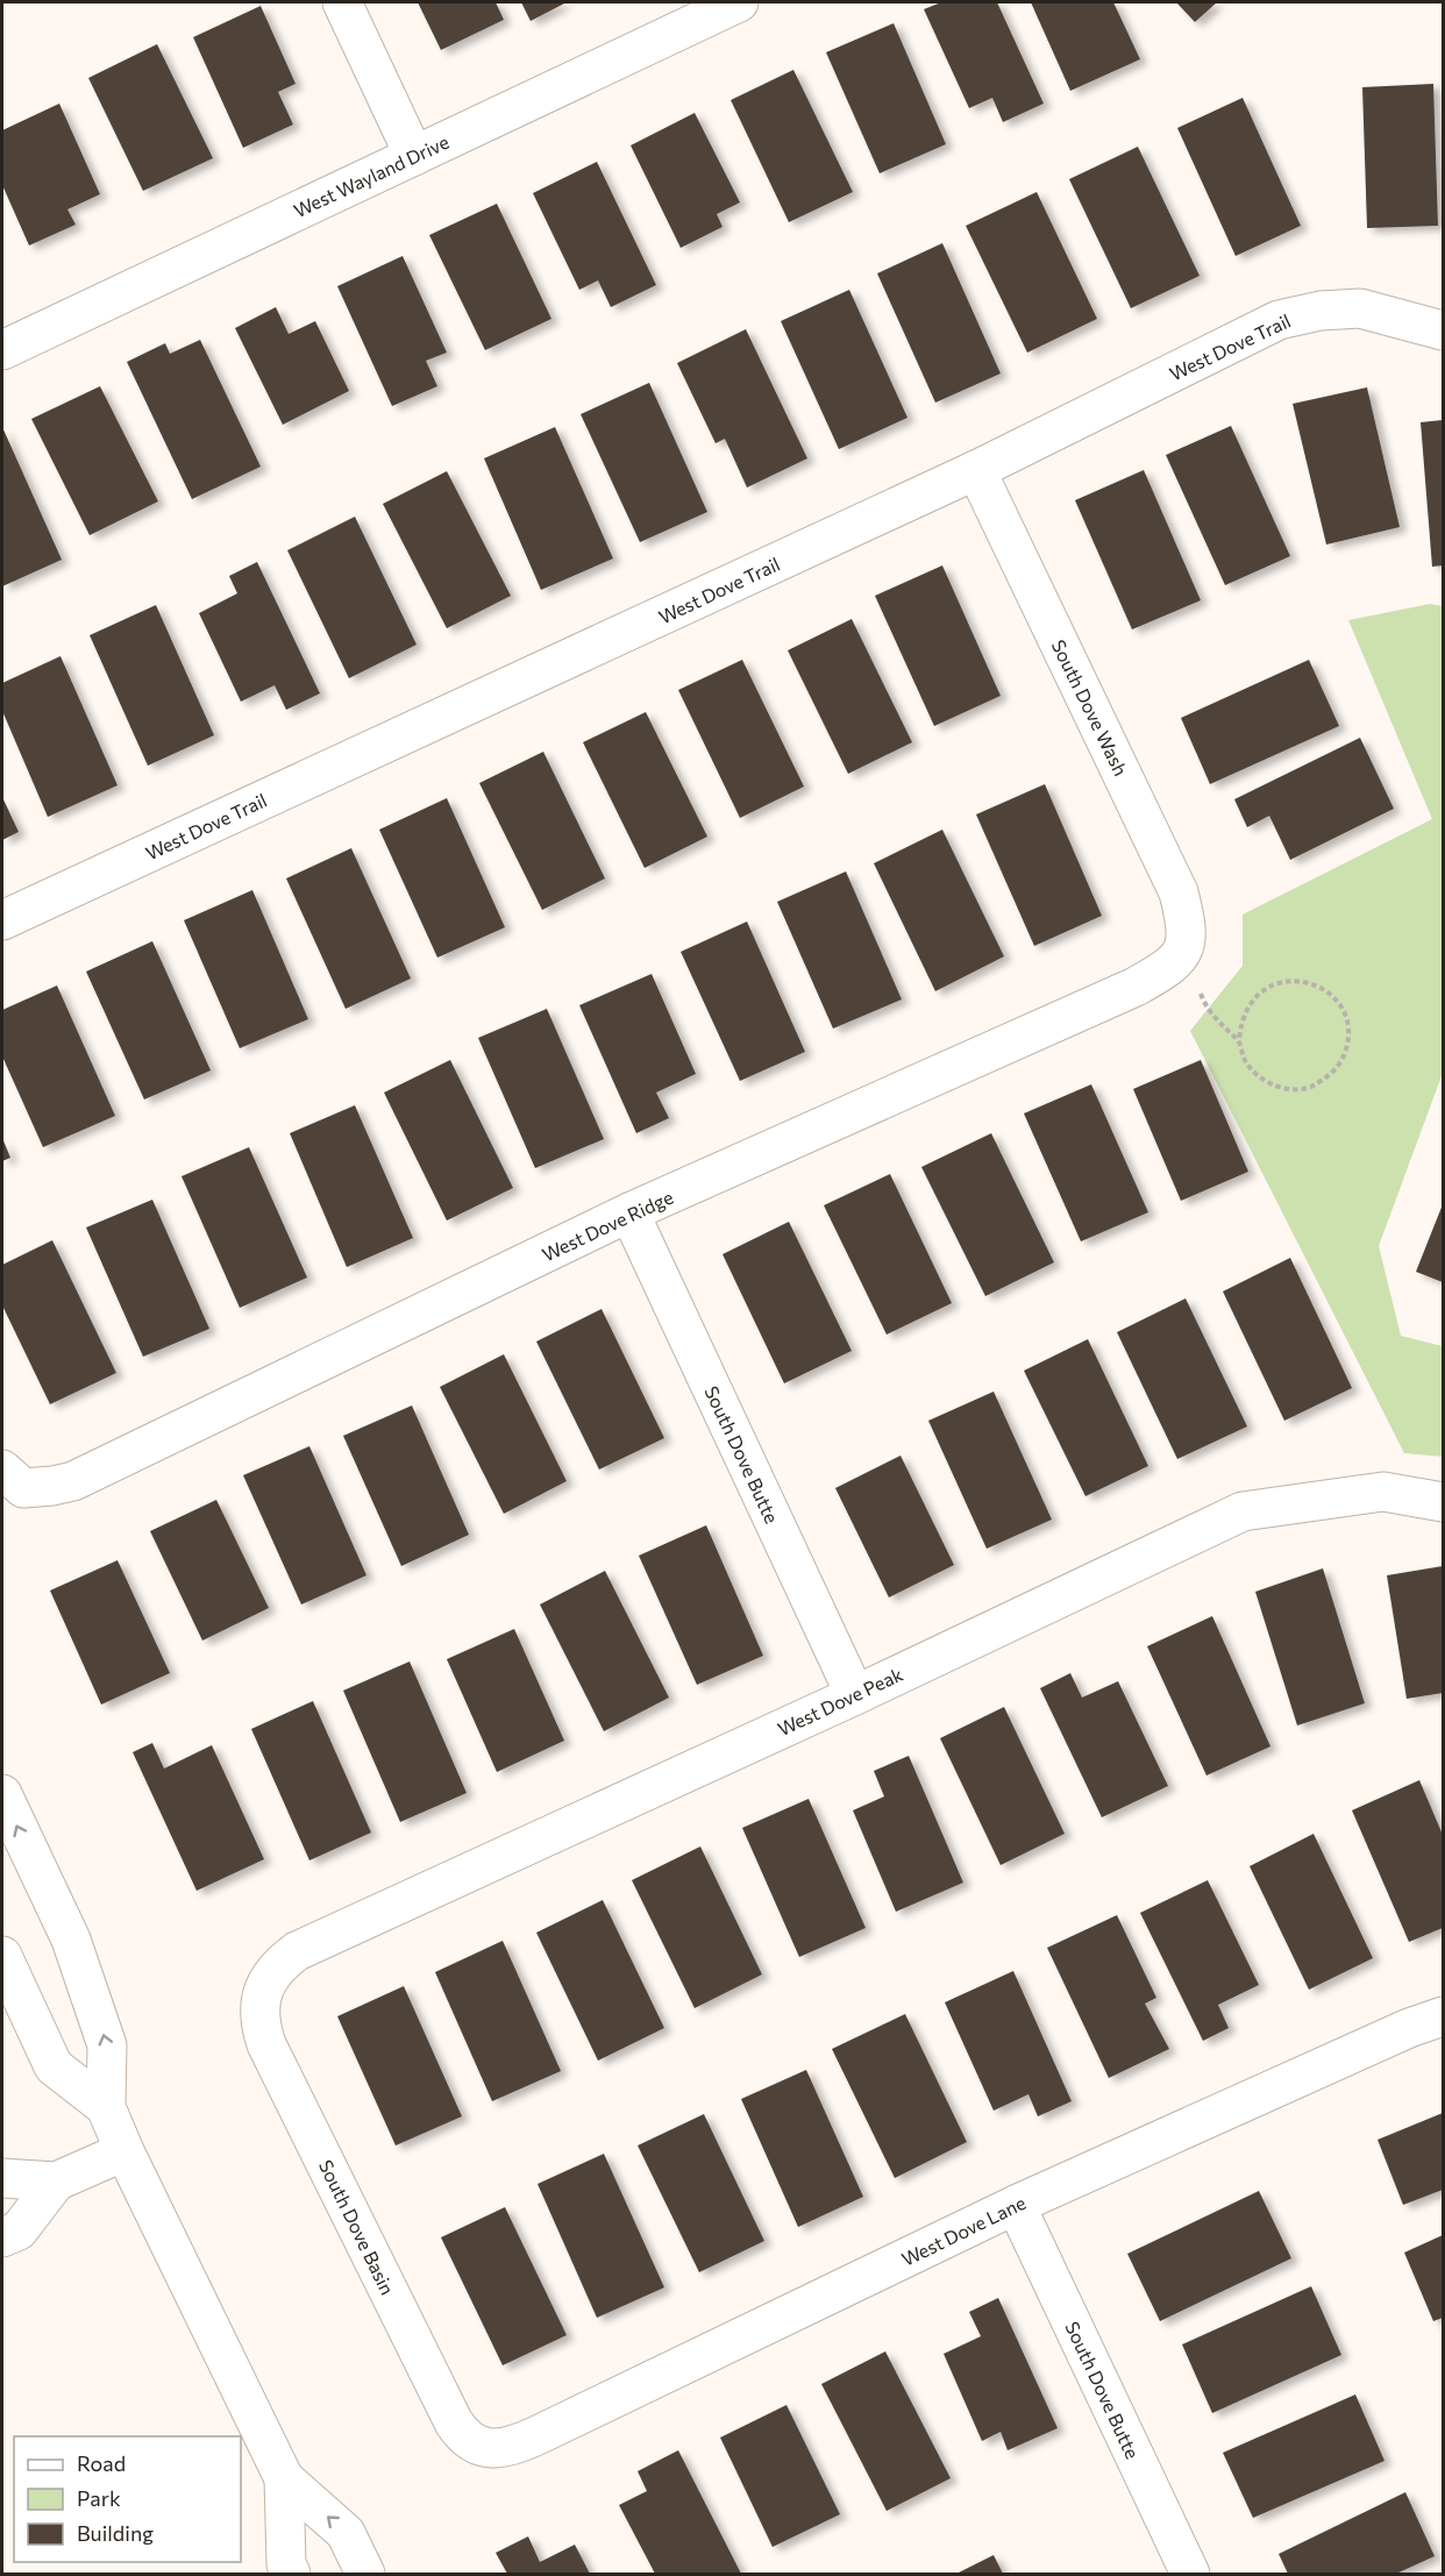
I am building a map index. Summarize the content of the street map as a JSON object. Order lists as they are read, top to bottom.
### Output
{
  "streets": {
    "street": [
      "West Wayland Drive",
      "West Dove Trail",
      "South Dove Wash",
      "West Dove Ridge",
      "South Dove Butte",
      "West Dove Peak",
      "South Dove Basin",
      "West Dove Lane"
    ]
  },
  "crossings": [
    ["West Dove Trail", "South Dove Wash"],
    ["South Dove Wash", "West Dove Ridge"],
    ["West Dove Ridge", "South Dove Butte"],
    ["South Dove Butte", "West Dove Peak"],
    ["South Dove Butte", "West Dove Lane"],
    ["West Dove Peak", "South Dove Basin"],
    ["South Dove Basin", "West Dove Lane"]
  ],
  "legend": ["Road", "Park", "Building"]
}
